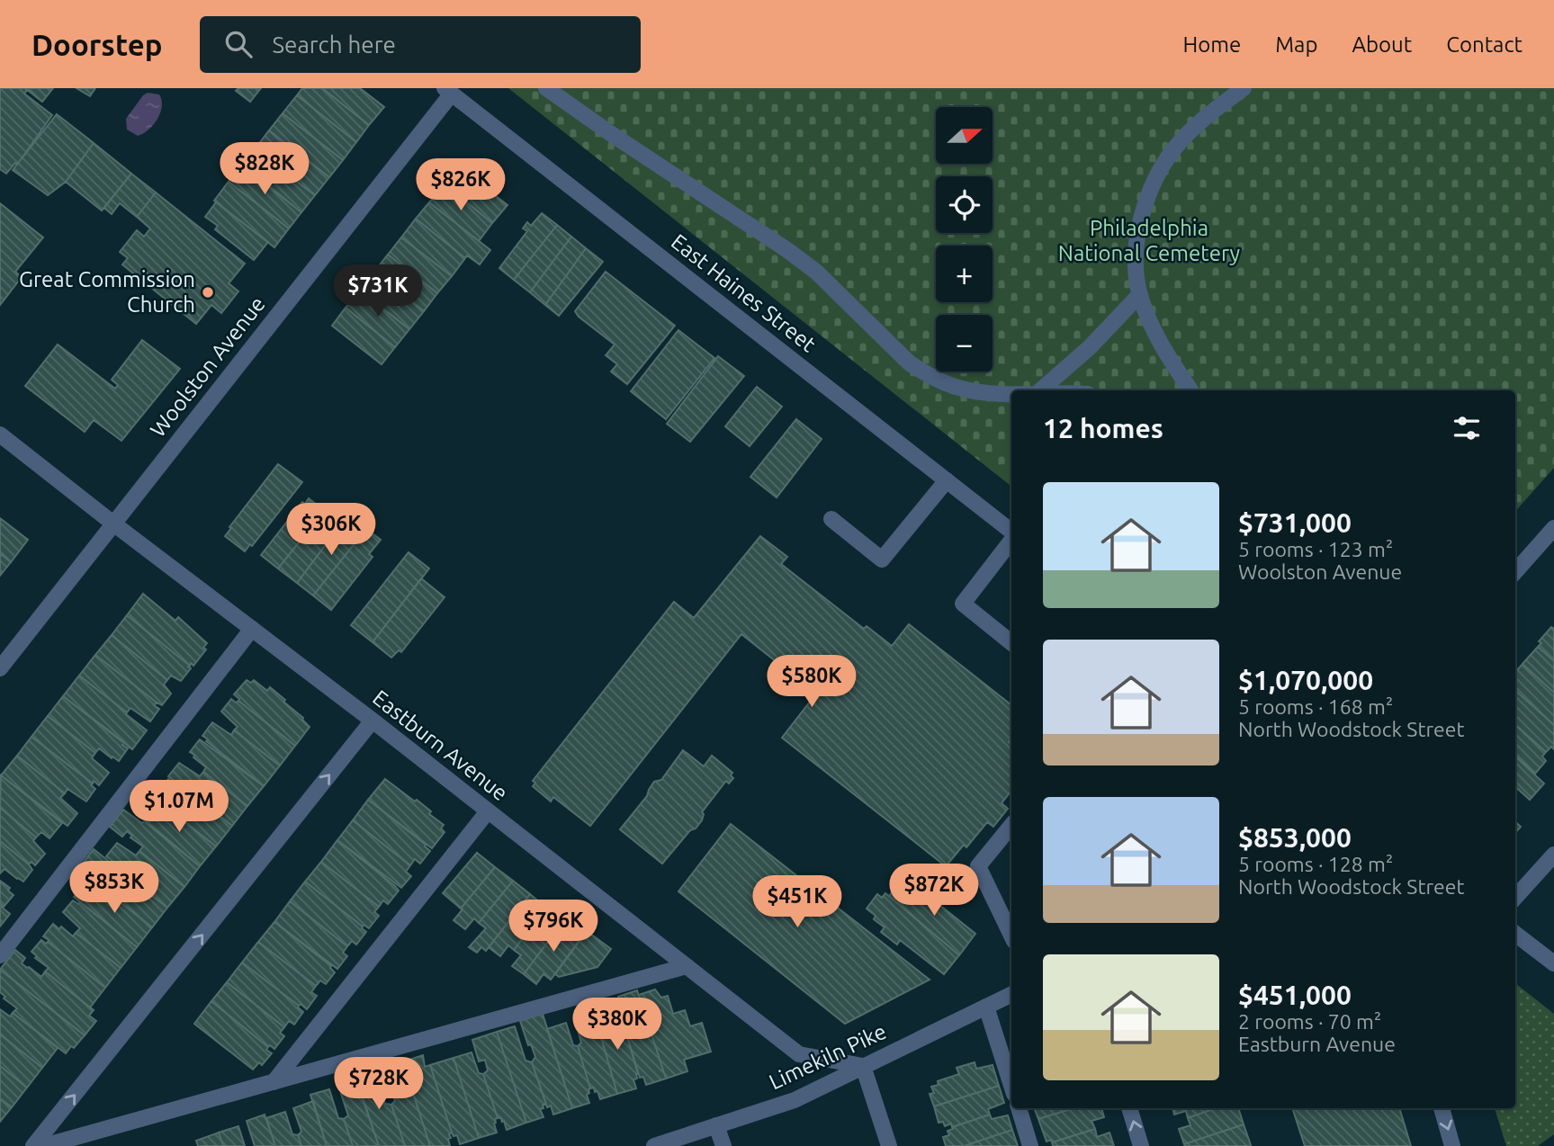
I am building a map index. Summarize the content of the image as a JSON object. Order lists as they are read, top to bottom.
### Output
{
  "streets": {
    "street": [
      "East Haines Street",
      "Woolston Avenue",
      "Eastburn Avenue",
      "Limekiln Pike"
    ]
  },
  "crossings": [
    ["East Haines Street", "Woolston Avenue"],
    ["Woolston Avenue", "Eastburn Avenue"],
    ["Eastburn Avenue", "Limekiln Pike"]
  ],
  "parks": ["Philadelphia National Cemetery"],
  "places": ["Great Commission Church"],
  "north": "right",
  "page": {
    "header": "Doorstep",
    "search": "Search here",
    "nav": [
      "Home",
      "Map",
      "About",
      "Contact"
    ],
    "map_buttons": ["+", "−"],
    "price": [
      "$828K",
      "$826K",
      "$731K",
      "$306K",
      "$580K",
      "$1.07M",
      "$853K",
      "$872K",
      "$451K",
      "$796K",
      "$380K",
      "$728K"
    ],
    "heading": "12 homes",
    "list": [
      {
        "name": "$731,000",
        "note": "5 rooms · 123 m² · Woolston Avenue"
      },
      {
        "name": "$1,070,000",
        "note": "5 rooms · 168 m² · North Woodstock Street"
      },
      {
        "name": "$853,000",
        "note": "5 rooms · 128 m² · North Woodstock Street"
      },
      {
        "name": "$451,000",
        "note": "2 rooms · 70 m² · Eastburn Avenue"
      }
    ]
  }
}
